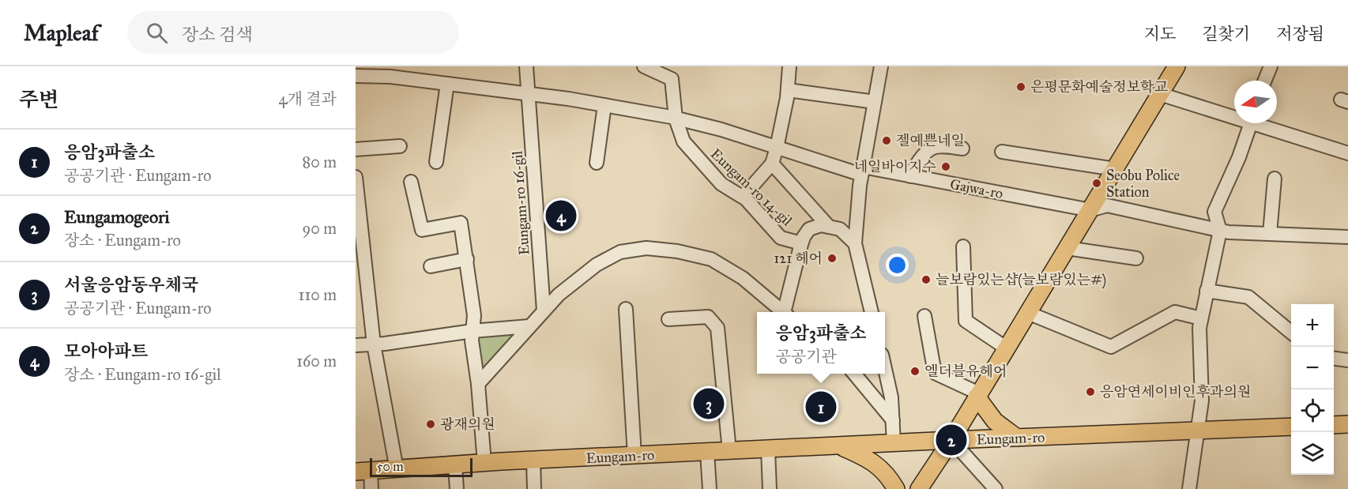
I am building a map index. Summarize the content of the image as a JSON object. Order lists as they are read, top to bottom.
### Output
{
  "streets": {
    "main road": ["Eungam-ro"],
    "street": ["Eungam-ro 14-gil", "Gajwa-ro", "Eungam-ro 16-gil"]
  },
  "places": [
    "은평문화예술정보학교",
    "젤예쁜네일",
    "네일바이지수",
    "Seobu Police Station",
    "121 헤어",
    "늘보람있는샵(늘보람있는#)",
    "엘더블유헤어",
    "응암연세이비인후과의원",
    "광재의원"
  ],
  "scale_bar": "50 m",
  "north": "left",
  "page": {
    "header": "Mapleaf",
    "search": "장소 검색",
    "nav": ["지도", "길찾기", "저장됨"],
    "heading": ["주변", "4개 결과"],
    "list": [
      {
        "mark": "1",
        "name": "응암3파출소",
        "note": "공공기관 · Eungam-ro",
        "value": "80 m"
      },
      {
        "mark": "2",
        "name": "Eungamogeori",
        "note": "장소 · Eungam-ro",
        "value": "90 m"
      },
      {
        "mark": "3",
        "name": "서울응암동우체국",
        "note": "공공기관 · Eungam-ro",
        "value": "110 m"
      },
      {
        "mark": "4",
        "name": "모아아파트",
        "note": "장소 · Eungam-ro 16-gil",
        "value": "160 m"
      }
    ],
    "pins": [
      "4",
      "3",
      "1",
      "2"
    ],
    "map_buttons": ["+", "−"],
    "popup": ["응암3파출소", "공공기관"],
    "scale": "50 m"
  }
}
